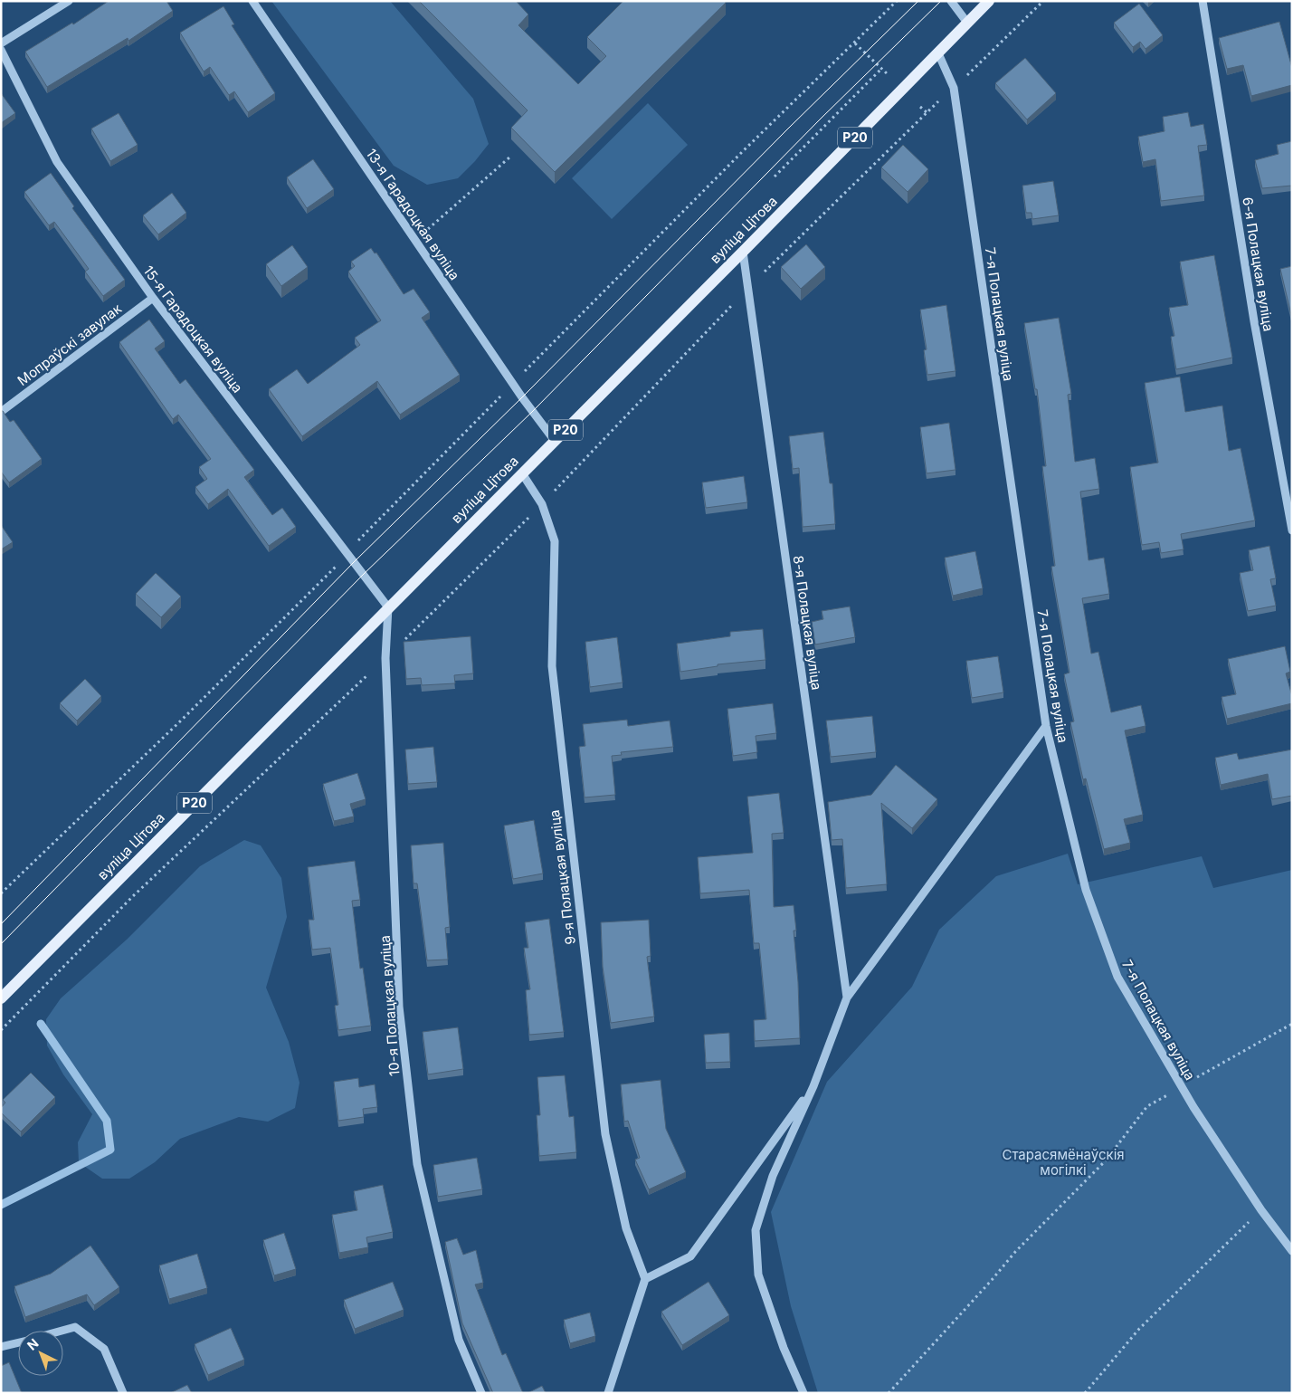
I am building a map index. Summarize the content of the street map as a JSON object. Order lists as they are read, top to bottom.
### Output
{
  "streets": {
    "main road": ["Р20", "вуліца Цітова"],
    "street": [
      "13-я Гарадоцкая вуліца",
      "6-я Полацкая вуліца",
      "7-я Полацкая вуліца",
      "15-я Гарадоцкая вуліца",
      "Мопраўскі завулак",
      "8-я Полацкая вуліца",
      "9-я Полацкая вуліца",
      "10-я Полацкая вуліца"
    ]
  },
  "crossings": [
    ["13-я Гарадоцкая вуліца", "вуліца Цітова"],
    ["вуліца Цітова", "7-я Полацкая вуліца"],
    ["вуліца Цітова", "15-я Гарадоцкая вуліца"],
    ["вуліца Цітова", "8-я Полацкая вуліца"],
    ["вуліца Цітова", "9-я Полацкая вуліца"],
    ["вуліца Цітова", "10-я Полацкая вуліца"],
    ["15-я Гарадоцкая вуліца", "Мопраўскі завулак"],
    ["15-я Гарадоцкая вуліца", "10-я Полацкая вуліца"]
  ],
  "parks": ["Старасямёнаўскія могілкі"],
  "north": "top left"
}
